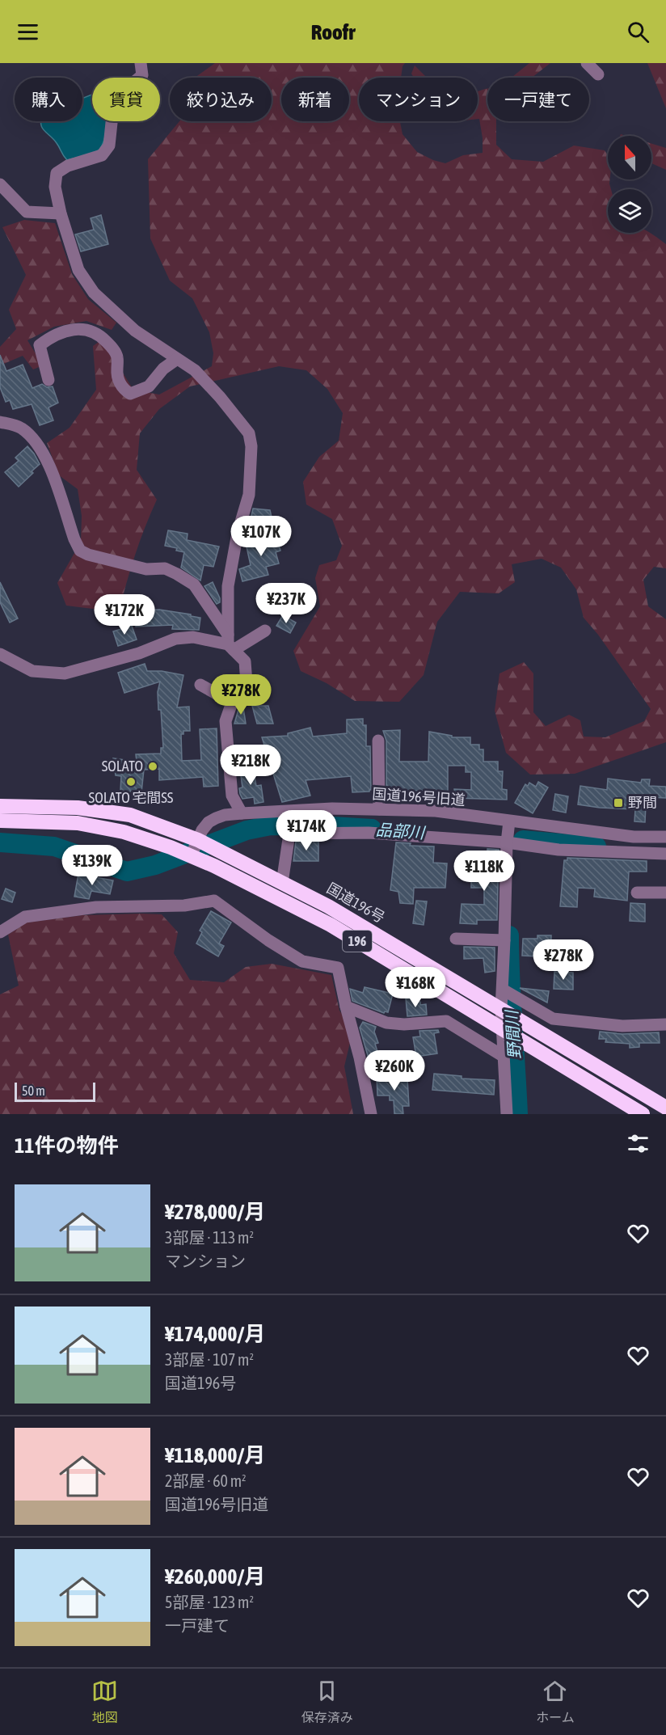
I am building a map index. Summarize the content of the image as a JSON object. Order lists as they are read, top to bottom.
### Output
{
  "streets": {
    "highway": ["国道196号", "196"],
    "street": ["国道196号旧道"]
  },
  "crossings": [
    ["国道196号旧道", "国道196号"],
    ["国道196号旧道", "196"]
  ],
  "water": ["品部川", "野間川"],
  "places": {
    "other": ["SOLATO", "SOLATO 宅間SS"],
    "transit": ["野間"]
  },
  "scale_bar": "50 m",
  "north": "top",
  "page": {
    "header": "Roofr",
    "chip": [
      "購入",
      "賃貸",
      "絞り込み",
      "新着",
      "マンション",
      "一戸建て"
    ],
    "price": [
      "¥107K",
      "¥237K",
      "¥172K",
      "¥278K",
      "¥218K",
      "¥174K",
      "¥139K",
      "¥118K",
      "¥278K",
      "¥168K",
      "¥260K"
    ],
    "scale": "50 m",
    "heading": "11件の物件",
    "list": [
      {
        "name": "¥278,000/月",
        "note": "3部屋 · 113 m² · マンション"
      },
      {
        "name": "¥174,000/月",
        "note": "3部屋 · 107 m² · 国道196号"
      },
      {
        "name": "¥118,000/月",
        "note": "2部屋 · 60 m² · 国道196号旧道"
      },
      {
        "name": "¥260,000/月",
        "note": "5部屋 · 123 m² · 一戸建て"
      }
    ],
    "tabs": ["地図", "保存済み", "ホーム"]
  }
}
